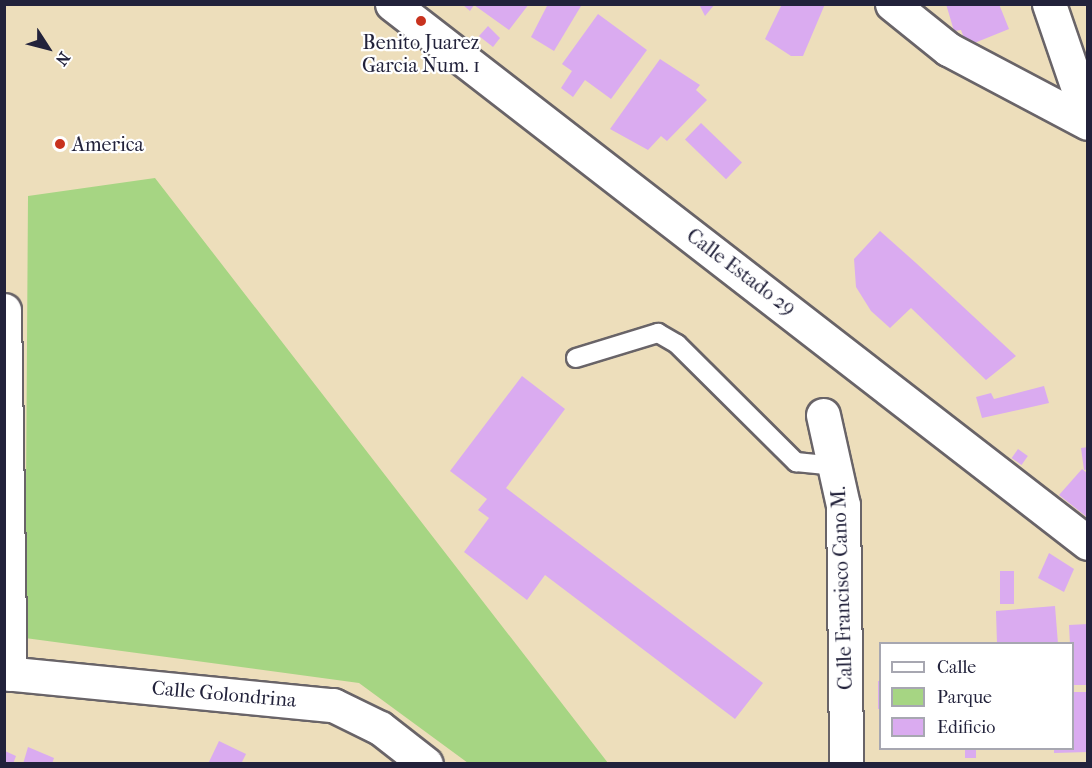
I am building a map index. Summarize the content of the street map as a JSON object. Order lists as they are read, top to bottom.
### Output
{
  "streets": {
    "street": ["Calle Estado 29", "Calle Francisco Cano M.", "Calle Golondrina"]
  },
  "places": ["Benito Juarez Garcia Num. 1", "America"],
  "legend": ["Calle", "Parque", "Edificio"],
  "north": "bottom right"
}
